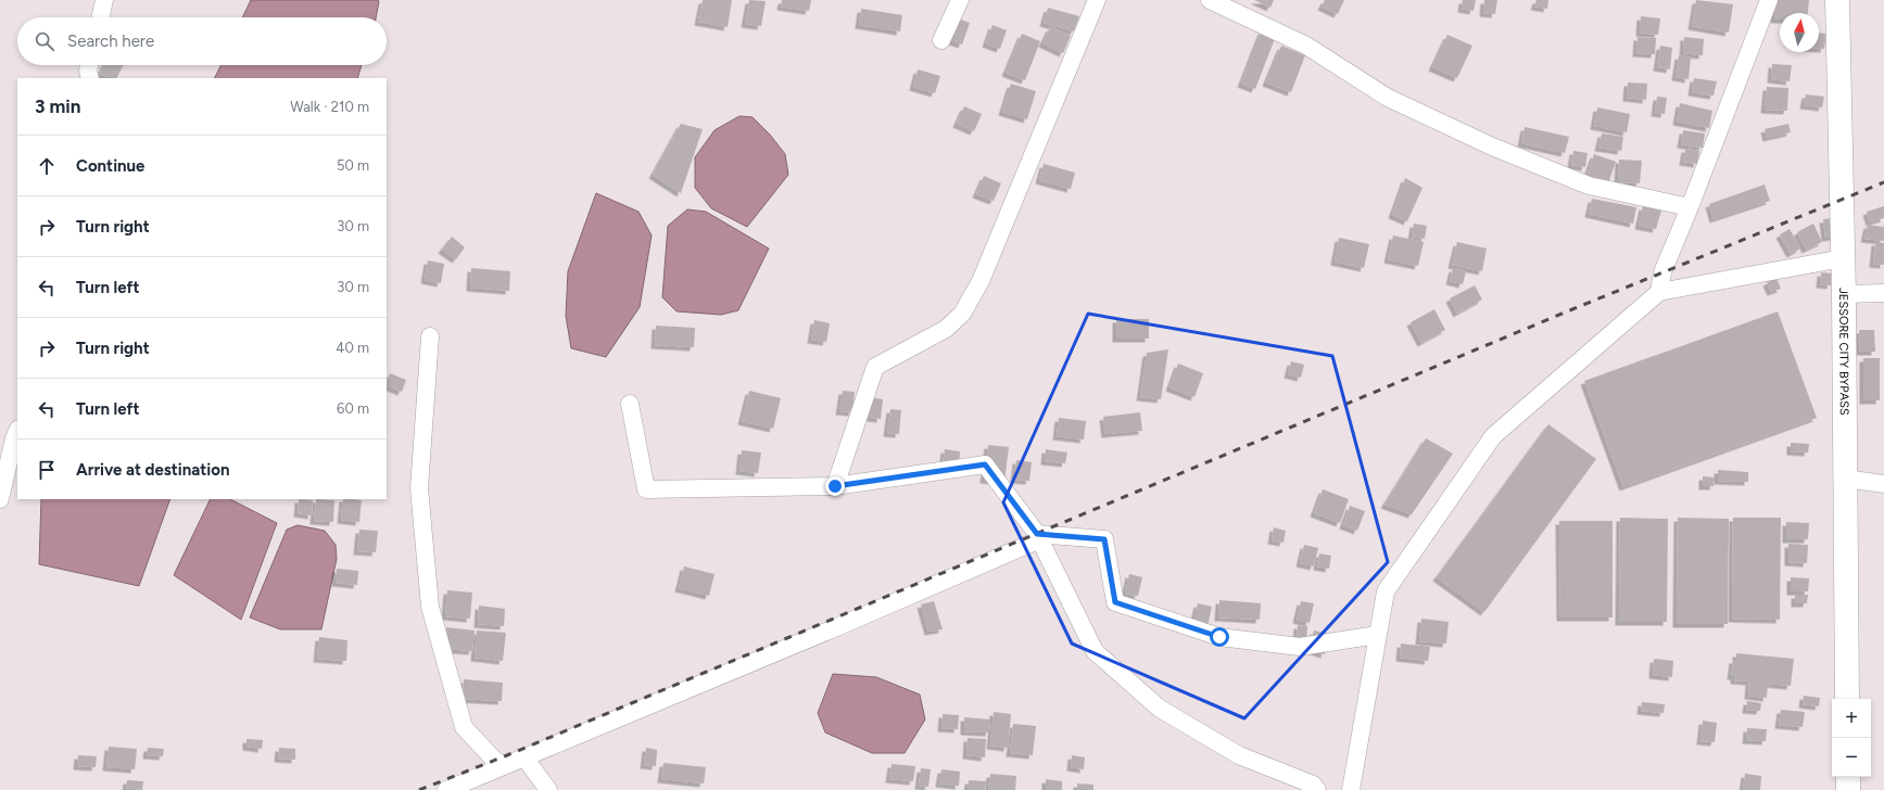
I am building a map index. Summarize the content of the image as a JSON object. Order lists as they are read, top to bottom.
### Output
{
  "streets": {
    "highway": ["JESSORE CITY BYPASS"]
  },
  "north": "top",
  "page": {
    "search": "Search here",
    "heading": ["3 min", "Walk · 210 m"],
    "list": [
      ["Continue", "50 m"],
      ["Turn right", "30 m"],
      ["Turn left", "30 m"],
      ["Turn right", "40 m"],
      ["Turn left", "60 m"],
      "Arrive at destination"
    ],
    "map_buttons": ["+", "−"]
  }
}
